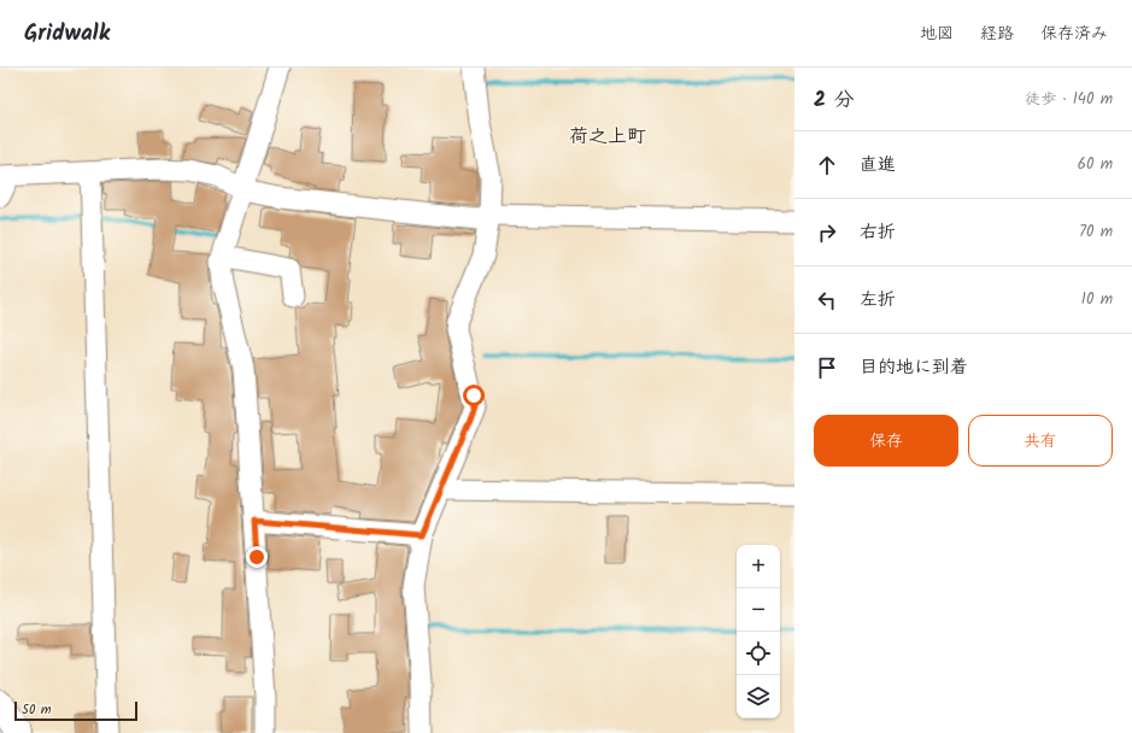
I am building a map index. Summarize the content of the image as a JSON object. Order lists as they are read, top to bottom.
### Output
{
  "districts": ["荷之上町"],
  "scale_bar": "50 m",
  "page": {
    "header": "Gridwalk",
    "nav": ["地図", "経路", "保存済み"],
    "heading": ["2 分", "徒歩 · 140 m"],
    "list": [
      ["直進", "60 m"],
      ["右折", "70 m"],
      ["左折", "10 m"],
      "目的地に到着"
    ],
    "buttons": ["保存", "共有"],
    "map_buttons": ["+", "−"],
    "scale": "50 m"
  }
}
